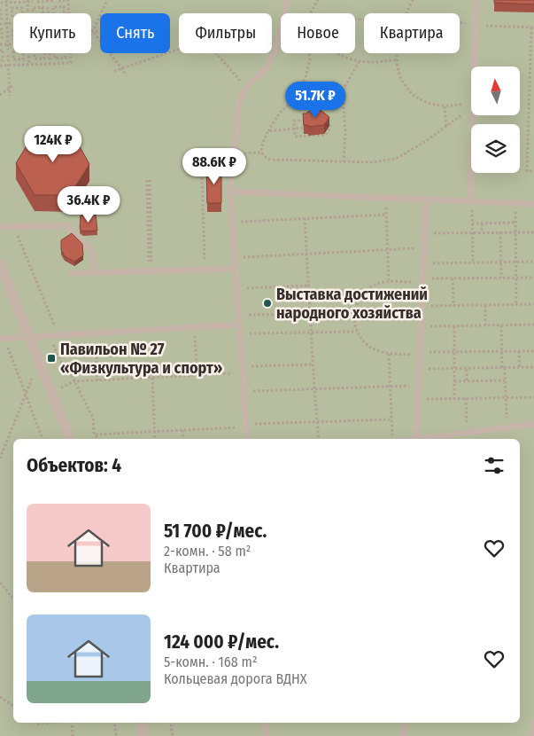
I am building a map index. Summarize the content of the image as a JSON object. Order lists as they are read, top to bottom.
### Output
{
  "places": {
    "other": ["Выставка достижений народного хозяйства"],
    "transit": ["Павильон № 27 «Физкультура и спорт»"]
  },
  "north": "top",
  "page": {
    "chip": [
      "Купить",
      "Снять",
      "Фильтры",
      "Новое",
      "Квартира"
    ],
    "price": [
      "51.7K ₽",
      "124K ₽",
      "88.6K ₽",
      "36.4K ₽"
    ],
    "heading": "Объектов: 4",
    "list": [
      {
        "name": "51 700 ₽/мес.",
        "note": "2-комн. · 58 m² · Квартира"
      },
      {
        "name": "124 000 ₽/мес.",
        "note": "5-комн. · 168 m² · Кольцевая дорога ВДНХ"
      }
    ]
  }
}
